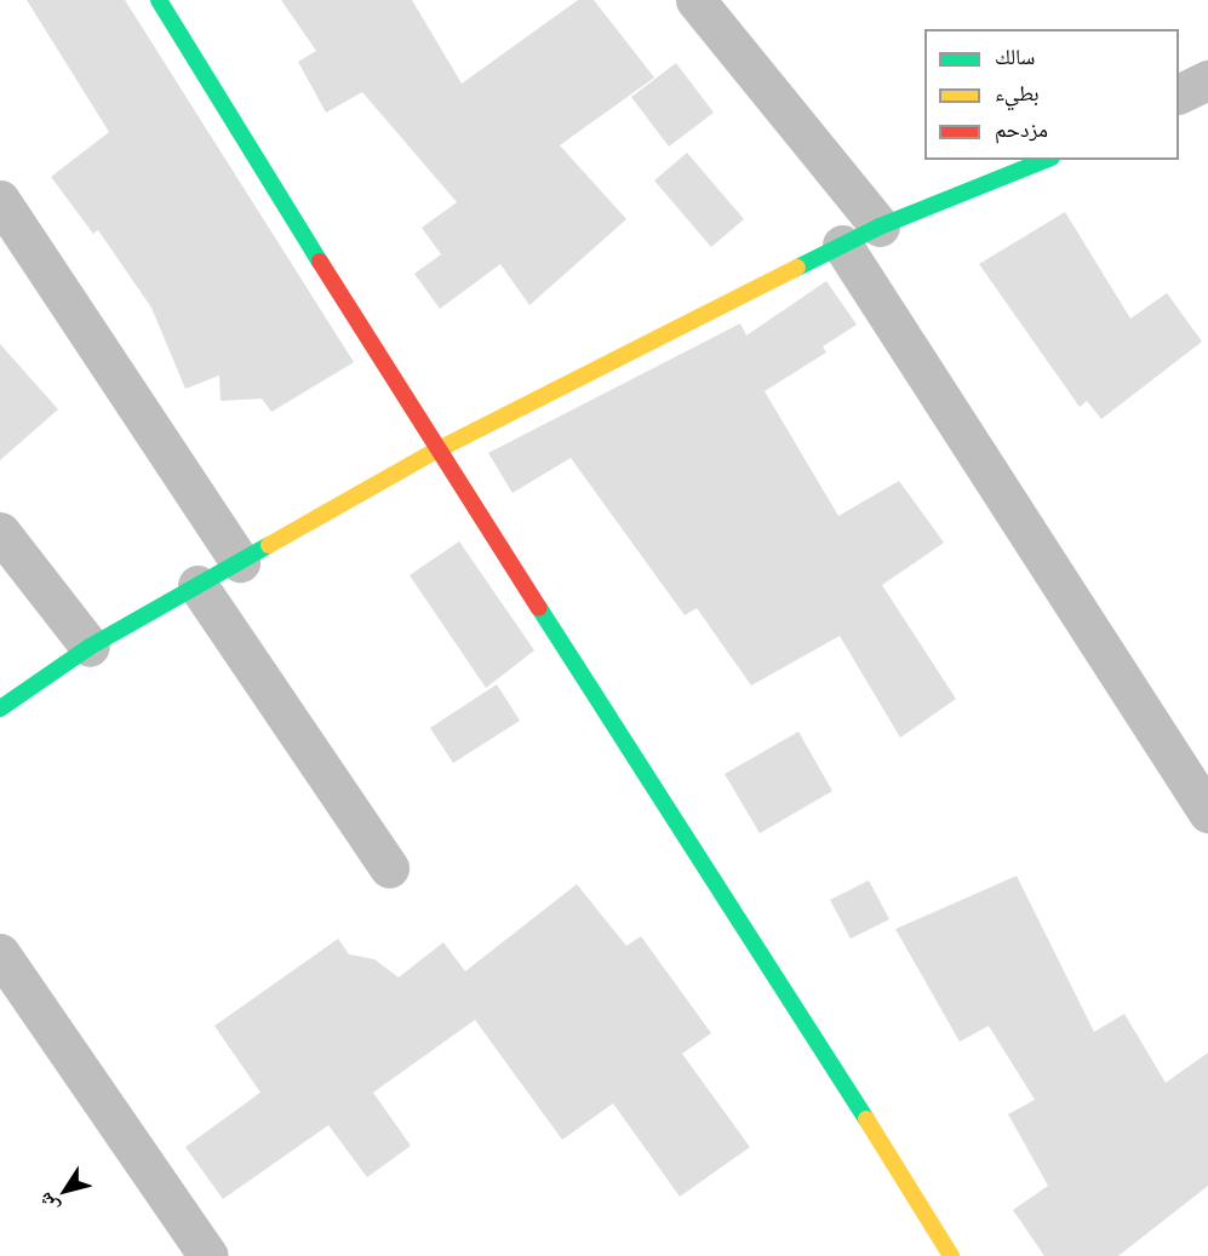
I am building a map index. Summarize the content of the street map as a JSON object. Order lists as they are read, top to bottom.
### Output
{
  "legend": ["سالك", "بطيء", "مزدحم"],
  "north": "bottom left"
}
